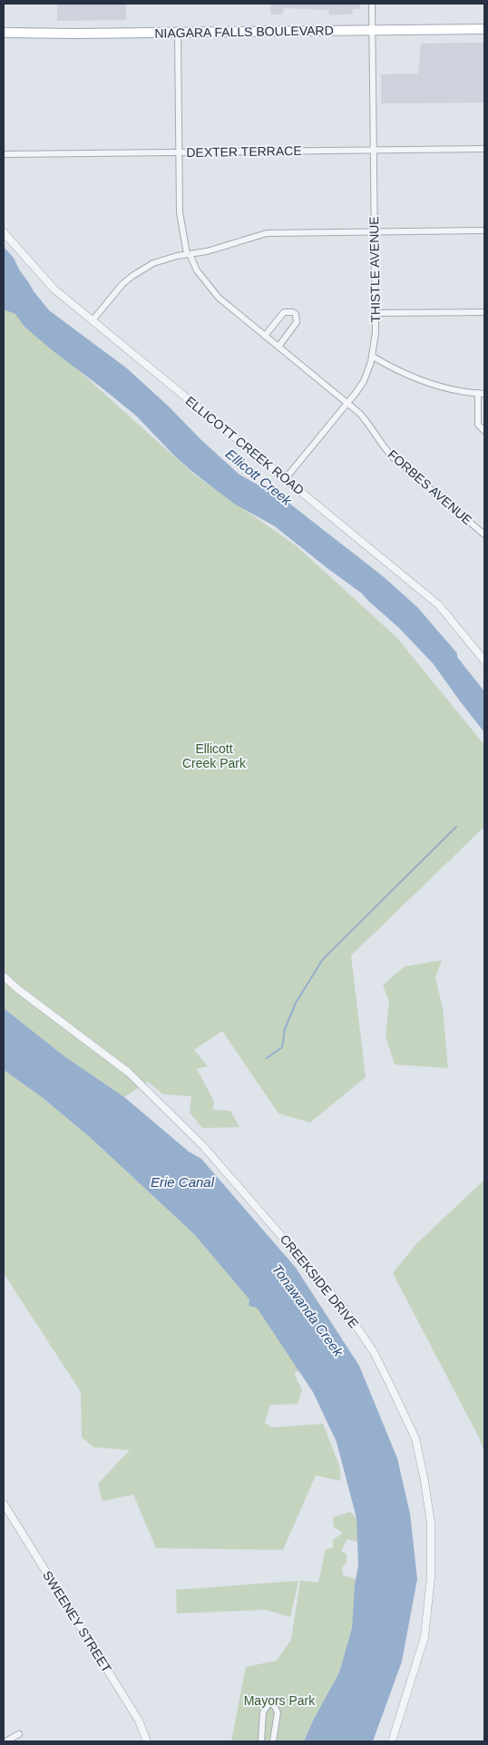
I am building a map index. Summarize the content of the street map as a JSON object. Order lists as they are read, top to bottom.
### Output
{
  "streets": {
    "main road": ["NIAGARA FALLS BOULEVARD"],
    "street": [
      "DEXTER TERRACE",
      "THISTLE AVENUE",
      "ELLICOTT CREEK ROAD",
      "FORBES AVENUE",
      "CREEKSIDE DRIVE",
      "SWEENEY STREET"
    ]
  },
  "crossings": [
    ["NIAGARA FALLS BOULEVARD", "THISTLE AVENUE"],
    ["NIAGARA FALLS BOULEVARD", "FORBES AVENUE"],
    ["DEXTER TERRACE", "THISTLE AVENUE"],
    ["DEXTER TERRACE", "FORBES AVENUE"],
    ["THISTLE AVENUE", "ELLICOTT CREEK ROAD"],
    ["THISTLE AVENUE", "FORBES AVENUE"]
  ],
  "water": ["Ellicott Creek", "Erie Canal", "Tonawanda Creek"],
  "parks": ["Ellicott Creek Park", "Mayors Park"]
}
